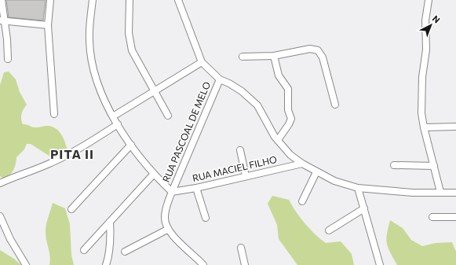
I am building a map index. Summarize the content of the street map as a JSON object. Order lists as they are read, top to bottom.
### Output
{
  "streets": {
    "street": ["RUA PASCOAL DE MELO", "RUA MACIEL FILHO"]
  },
  "crossings": [
    ["RUA PASCOAL DE MELO", "RUA MACIEL FILHO"]
  ],
  "districts": ["PITA II"],
  "north": "top right"
}
